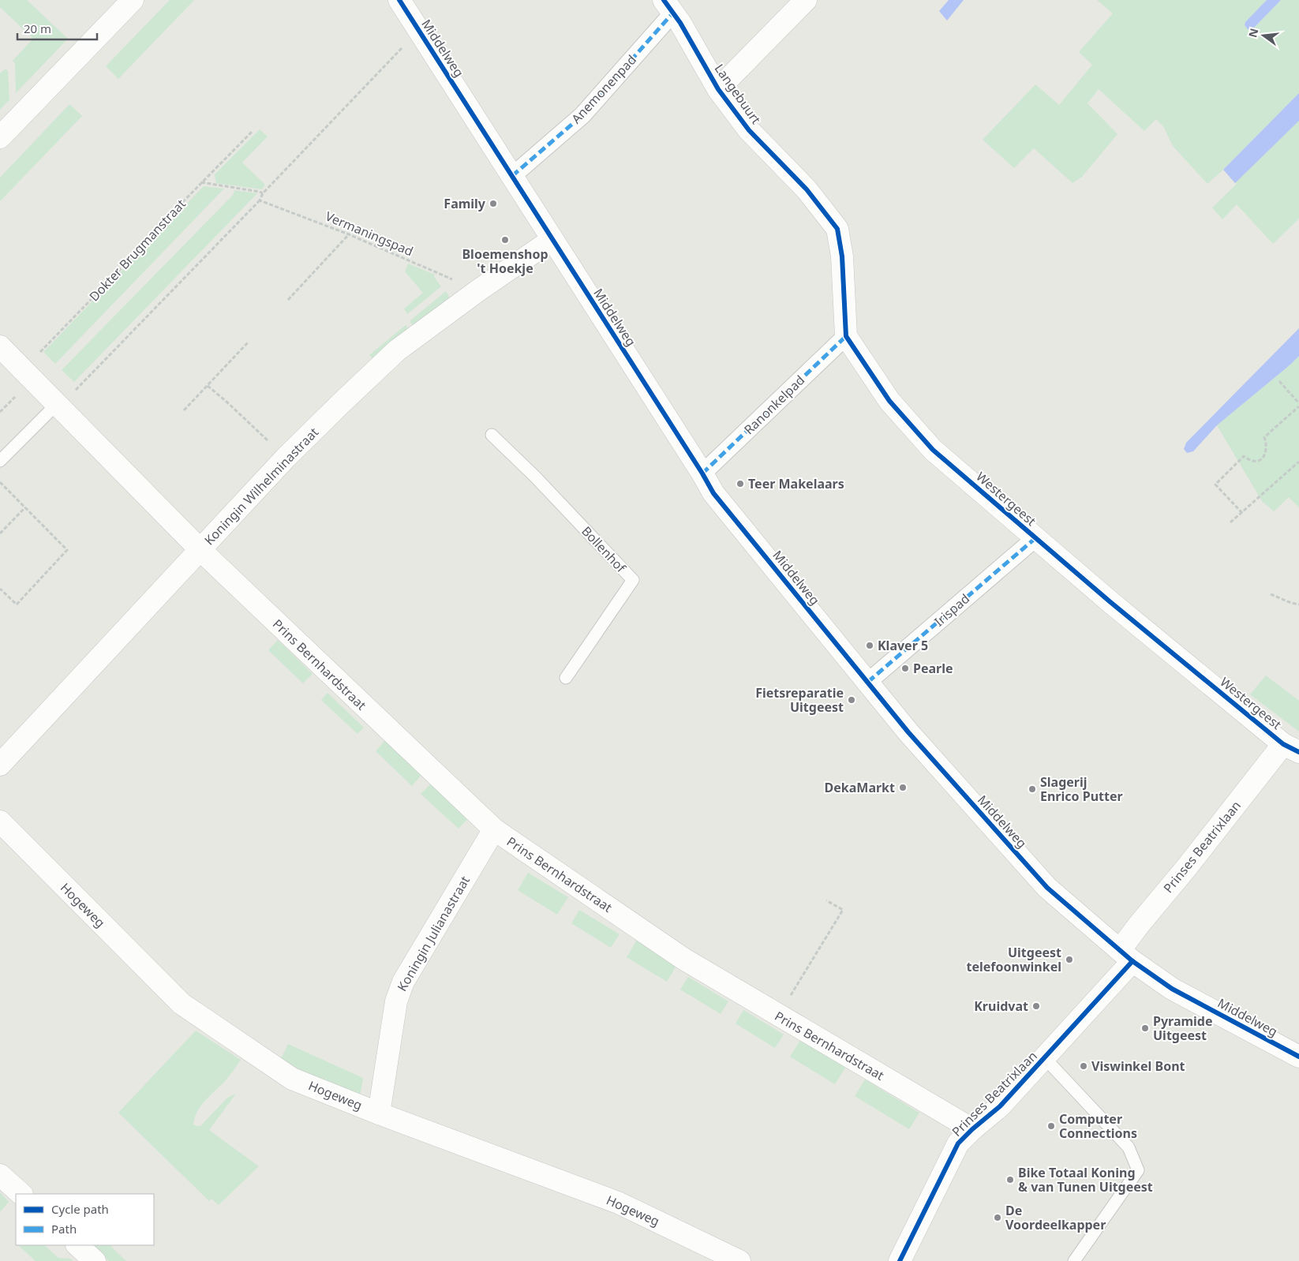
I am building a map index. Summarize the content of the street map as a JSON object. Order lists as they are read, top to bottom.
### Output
{
  "streets": {
    "street": [
      "Middelweg",
      "Anemonenpad",
      "Langebuurt",
      "Ranonkelpad",
      "Koningin Wilhelminastraat",
      "Westergeest",
      "Irispad",
      "Prins Bernhardstraat",
      "Prinses Beatrixlaan",
      "Hogeweg",
      "Koningin Julianastraat"
    ],
    "lane": ["Bollenhof"],
    "path": ["Vermaningspad", "Dokter Brugmanstraat"]
  },
  "crossings": [
    ["Middelweg", "Anemonenpad"],
    ["Middelweg", "Ranonkelpad"],
    ["Middelweg", "Koningin Wilhelminastraat"],
    ["Middelweg", "Irispad"],
    ["Middelweg", "Prinses Beatrixlaan"],
    ["Anemonenpad", "Langebuurt"],
    ["Langebuurt", "Ranonkelpad"],
    ["Langebuurt", "Westergeest"],
    ["Vermaningspad", "Koningin Wilhelminastraat"],
    ["Ranonkelpad", "Westergeest"],
    ["Koningin Wilhelminastraat", "Prins Bernhardstraat"],
    ["Westergeest", "Irispad"],
    ["Westergeest", "Prinses Beatrixlaan"],
    ["Prins Bernhardstraat", "Prinses Beatrixlaan"],
    ["Prins Bernhardstraat", "Koningin Julianastraat"],
    ["Hogeweg", "Koningin Julianastraat"]
  ],
  "places": [
    "Family",
    "Bloemenshop 't Hoekje",
    "Teer Makelaars",
    "Klaver 5",
    "Pearle",
    "Fietsreparatie Uitgeest",
    "DekaMarkt",
    "Slagerij Enrico Putter",
    "Uitgeest telefoonwinkel",
    "Kruidvat",
    "Pyramide Uitgeest",
    "Viswinkel Bont",
    "Computer Connections",
    "Bike Totaal Koning & van Tunen Uitgeest",
    "De Voordeelkapper"
  ],
  "legend": ["Cycle path", "Path"],
  "scale_bar": "20 m",
  "north": "left"
}
